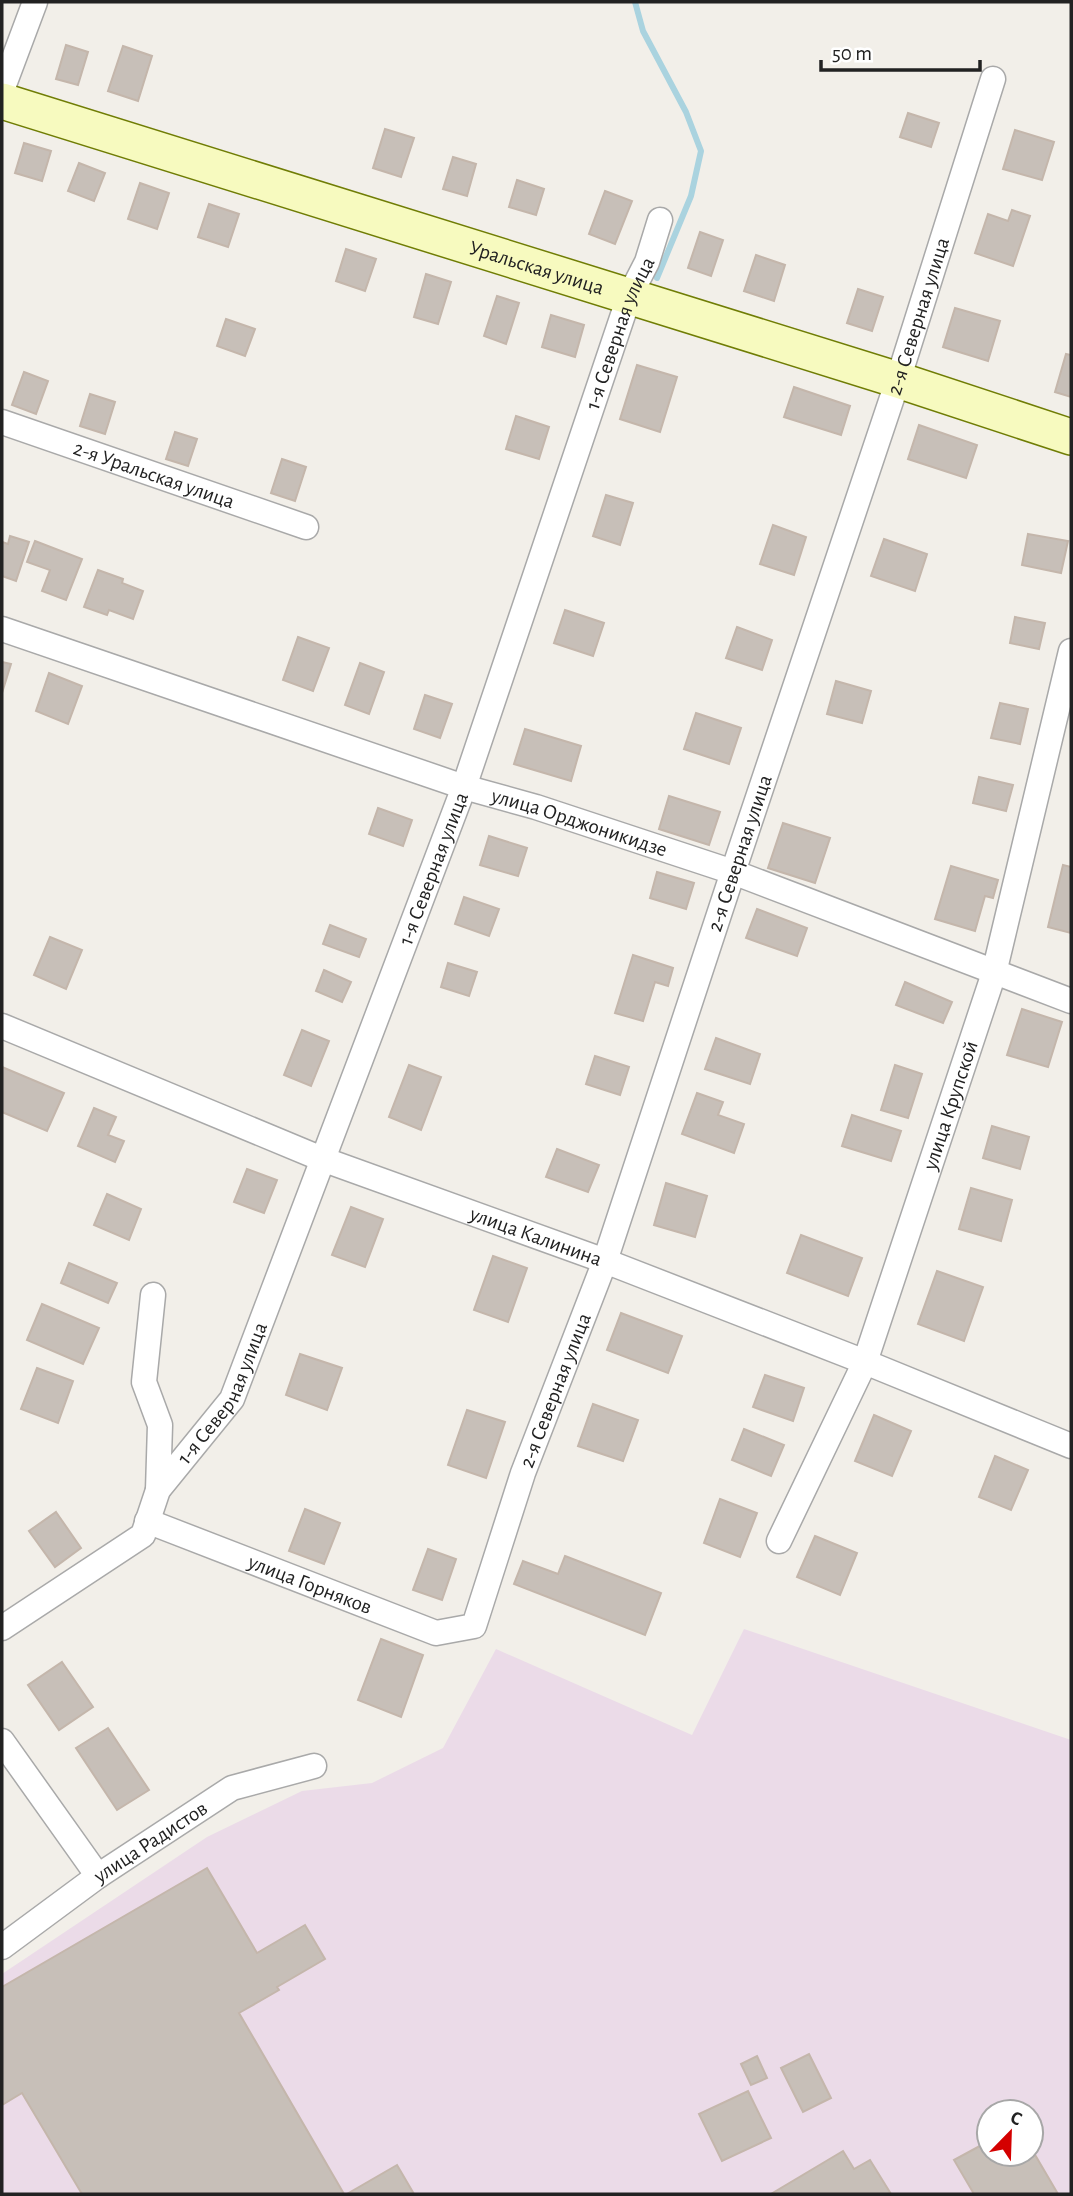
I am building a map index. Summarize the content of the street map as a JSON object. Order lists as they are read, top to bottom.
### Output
{
  "streets": {
    "main road": ["Уральская улица"],
    "street": [
      "2-я Северная улица",
      "1-я Северная улица",
      "2-я Уральская улица",
      "улица Орджоникидзе",
      "улица Крупской",
      "улица Калинина",
      "улица Горняков",
      "улица Радистов"
    ]
  },
  "crossings": [
    ["Уральская улица", "2-я Северная улица"],
    ["Уральская улица", "1-я Северная улица"],
    ["2-я Северная улица", "улица Орджоникидзе"],
    ["2-я Северная улица", "улица Калинина"],
    ["2-я Северная улица", "улица Горняков"],
    ["1-я Северная улица", "улица Орджоникидзе"],
    ["1-я Северная улица", "улица Калинина"],
    ["1-я Северная улица", "улица Горняков"],
    ["улица Орджоникидзе", "улица Крупской"],
    ["улица Крупской", "улица Калинина"]
  ],
  "scale_bar": "50 m",
  "north": "top right"
}
